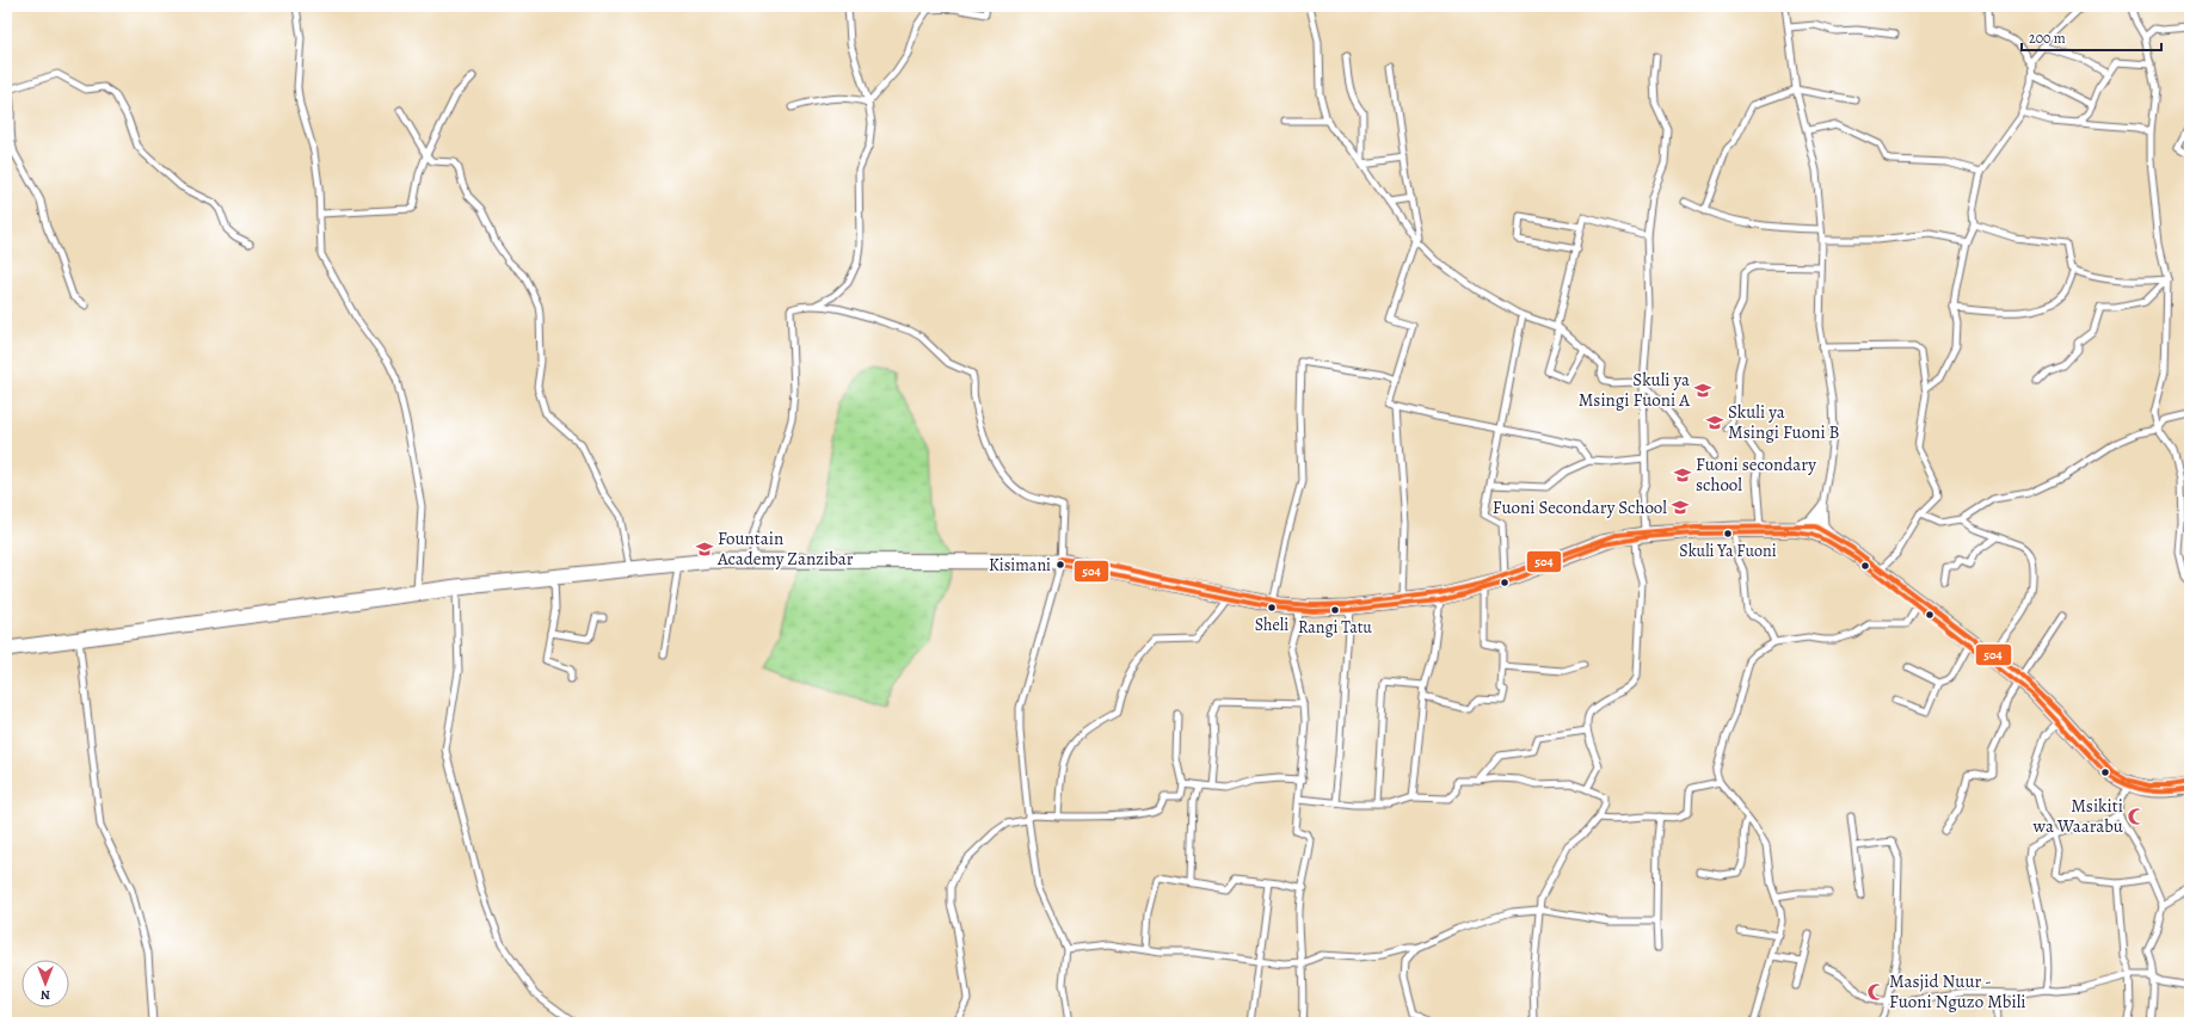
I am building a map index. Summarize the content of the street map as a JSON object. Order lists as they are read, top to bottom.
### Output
{
  "places": {
    "school or university": [
      "Skuli ya Msingi Fuoni A",
      "Skuli ya Msingi Fuoni B",
      "Fuoni secondary school",
      "Fuoni Secondary School",
      "Fountain Academy Zanzibar"
    ],
    "other": [
      "Skuli Ya Fuoni",
      "Kisimani",
      "Sheli",
      "Rangi Tatu"
    ],
    "mosque": ["Msikiti wa Waarabu", "Masjid Nuur - Fuoni Nguzo Mbili"]
  },
  "lines": ["transit line 504"],
  "scale_bar": "200 m",
  "north": "bottom"
}
